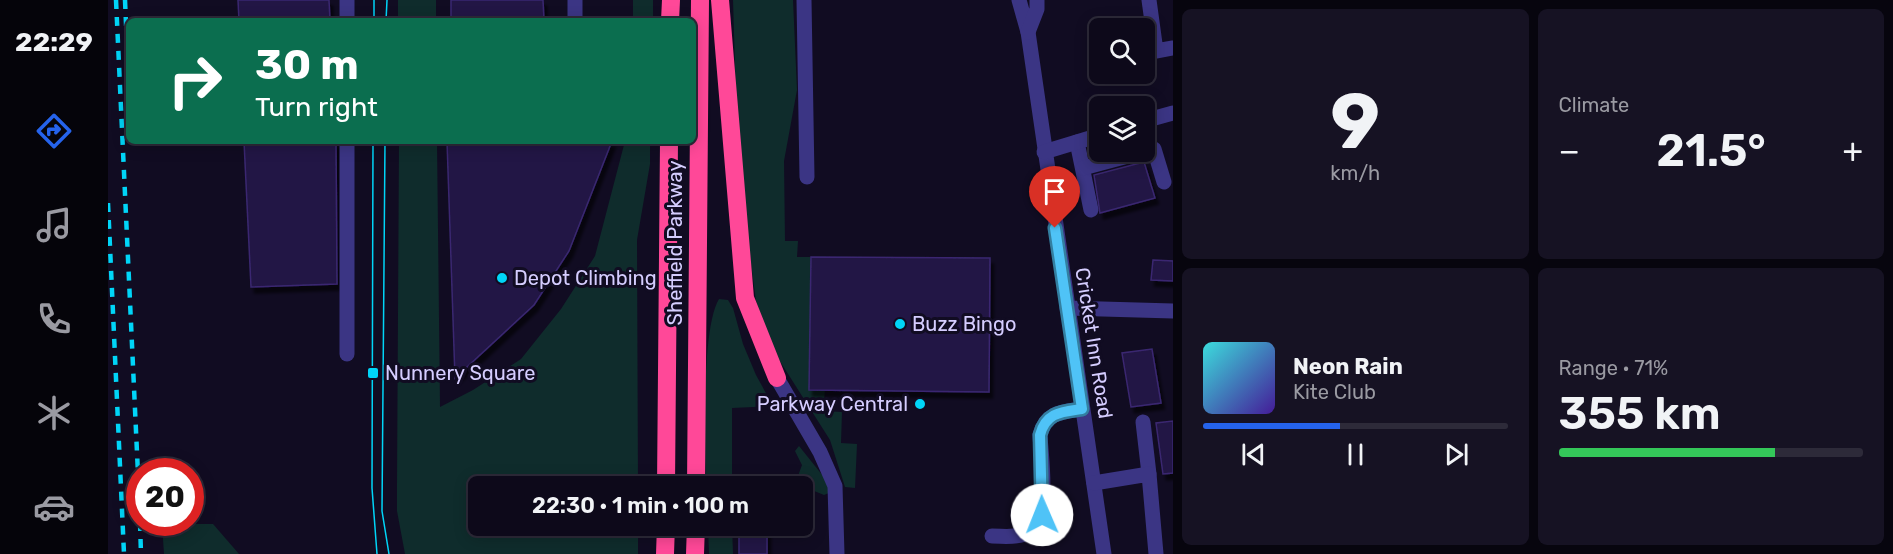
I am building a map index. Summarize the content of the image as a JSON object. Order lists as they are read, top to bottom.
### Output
{
  "streets": {
    "highway": ["Sheffield Parkway"],
    "street": ["Cricket Inn Road"]
  },
  "places": {
    "other": ["Depot Climbing", "Buzz Bingo", "Parkway Central"],
    "transit": ["Nunnery Square"]
  },
  "page": {
    "tabs": "22:29",
    "tile": [
      ["9", "km/h"],
      "Climate",
      ["Range · 71%", "355 km"]
    ],
    "turn": ["30 m", "Turn right"],
    "heat": ["−", "21.5°", "+"],
    "song": ["Neon Rain", "Kite Club"],
    "limit": "20",
    "trip": "22:30 · 1 min · 100 m"
  }
}
